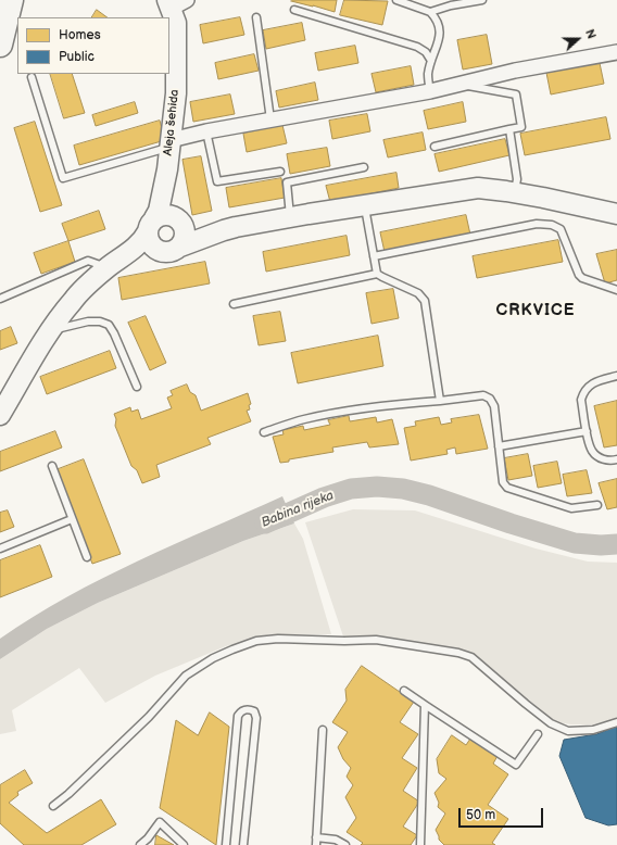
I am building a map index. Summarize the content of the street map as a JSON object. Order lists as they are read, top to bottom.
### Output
{
  "streets": {
    "main road": ["Aleja šehida"]
  },
  "districts": ["CRKVICE"],
  "water": ["Babina rijeka"],
  "legend": ["Homes", "Public"],
  "scale_bar": "50 m",
  "north": "right"
}
